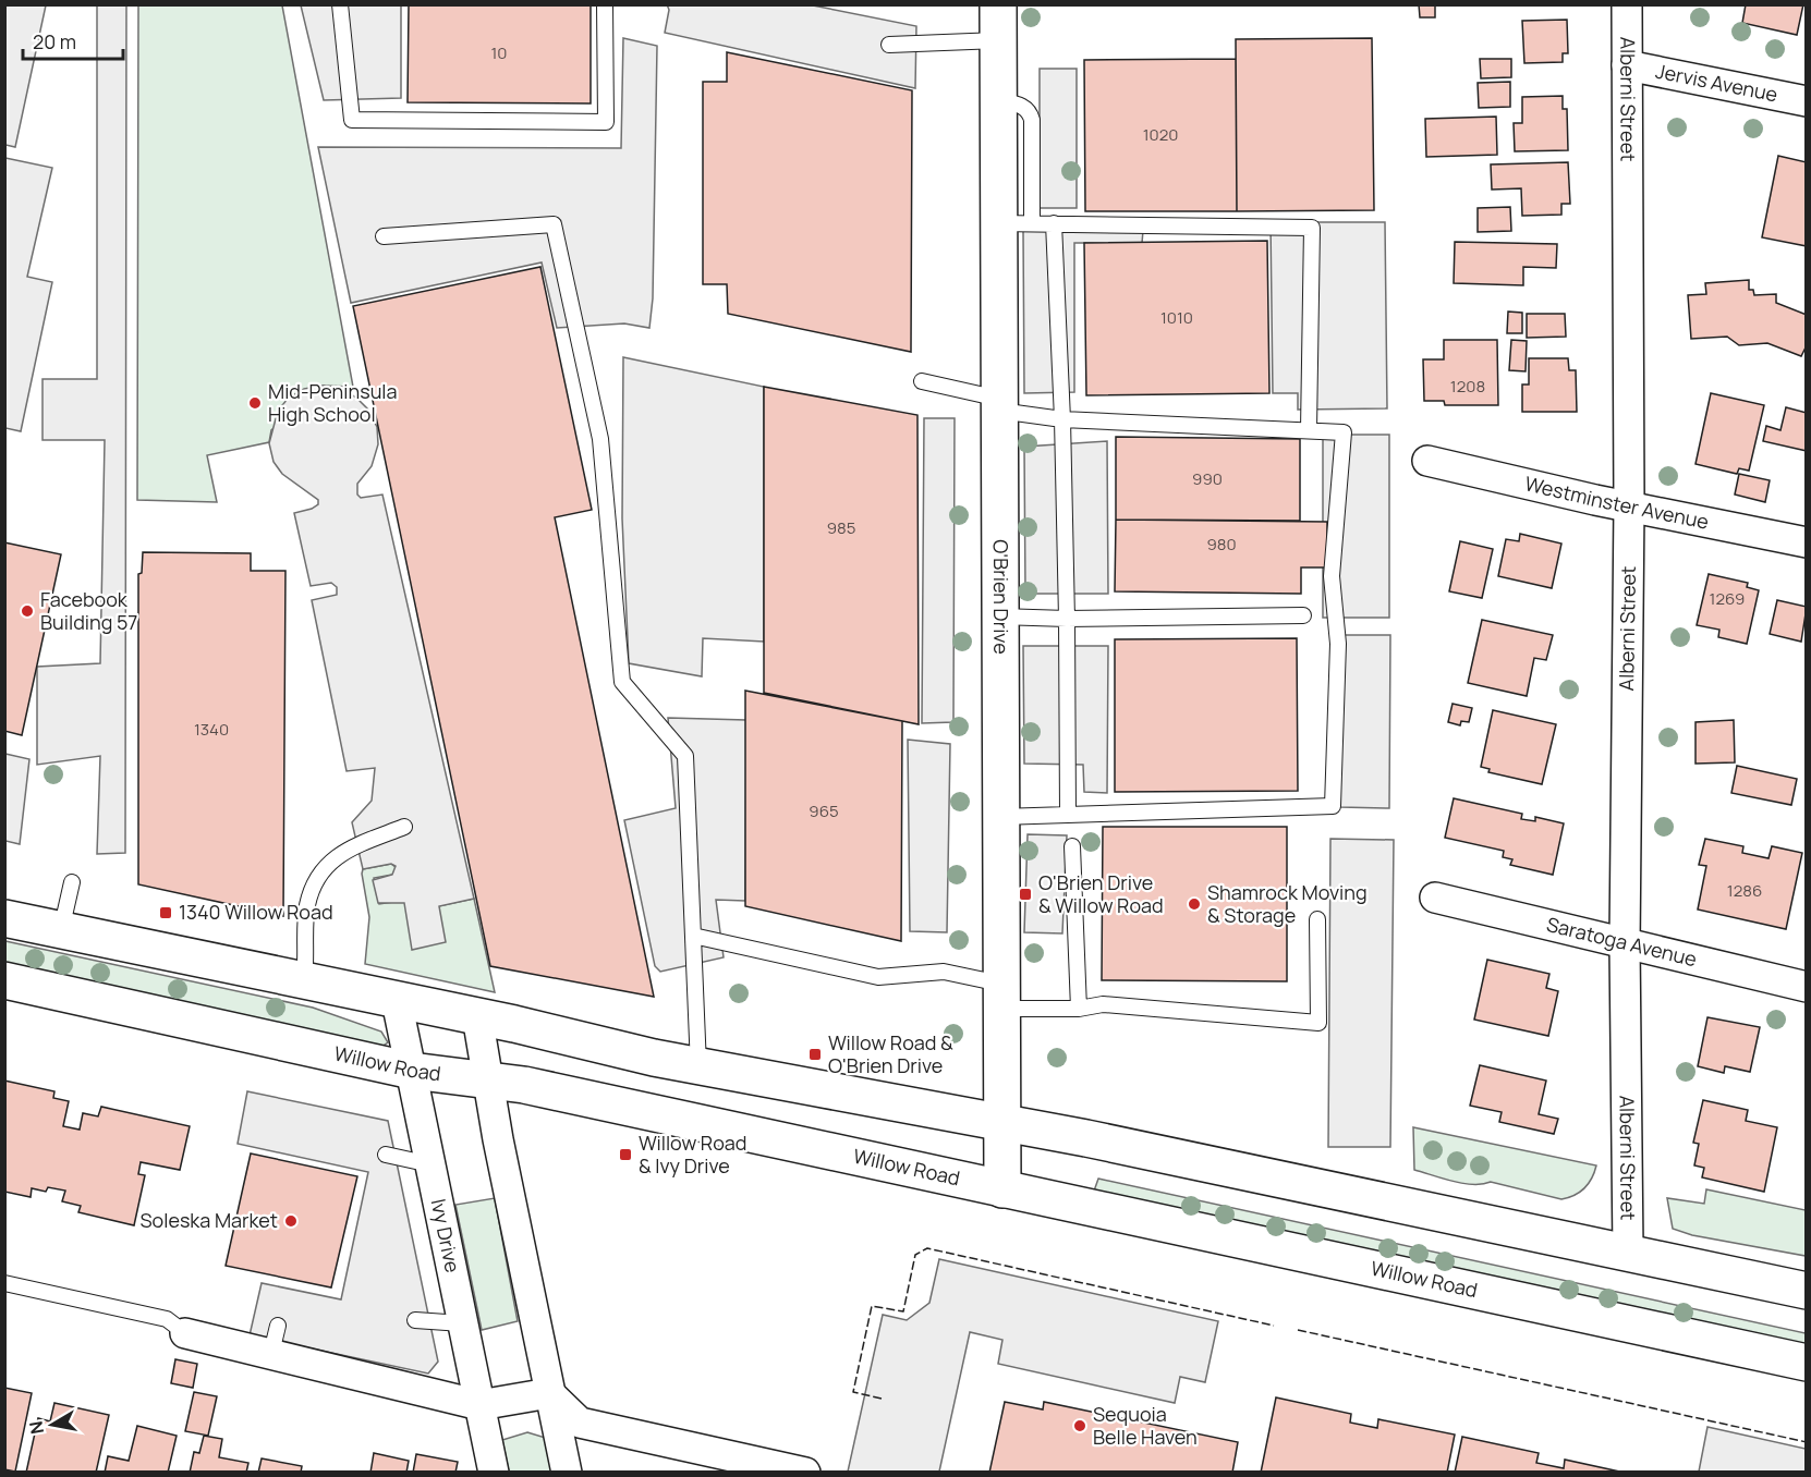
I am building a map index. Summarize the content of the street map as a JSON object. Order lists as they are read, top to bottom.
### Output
{
  "streets": {
    "main road": ["O'Brien Drive", "Willow Road"],
    "street": [
      "Jervis Avenue",
      "Alberni Street",
      "Westminster Avenue",
      "Saratoga Avenue",
      "Ivy Drive"
    ]
  },
  "crossings": [
    ["Jervis Avenue", "Alberni Street"],
    ["Alberni Street", "Westminster Avenue"],
    ["Alberni Street", "Saratoga Avenue"],
    ["O'Brien Drive", "Willow Road"],
    ["Willow Road", "Ivy Drive"]
  ],
  "places": {
    "other": [
      "Mid-Peninsula High School",
      "Facebook Building 57",
      "Shamrock Moving & Storage",
      "Soleska Market",
      "Sequoia Belle Haven"
    ],
    "transit": [
      "O'Brien Drive & Willow Road",
      "1340 Willow Road",
      "Willow Road & O'Brien Drive",
      "Willow Road & Ivy Drive"
    ]
  },
  "house_numbers": [
    "10",
    "1020",
    "1010",
    "1208",
    "990",
    "985",
    "980",
    "1269",
    "1340",
    "965",
    "1286"
  ],
  "scale_bar": "20 m",
  "north": "left"
}
